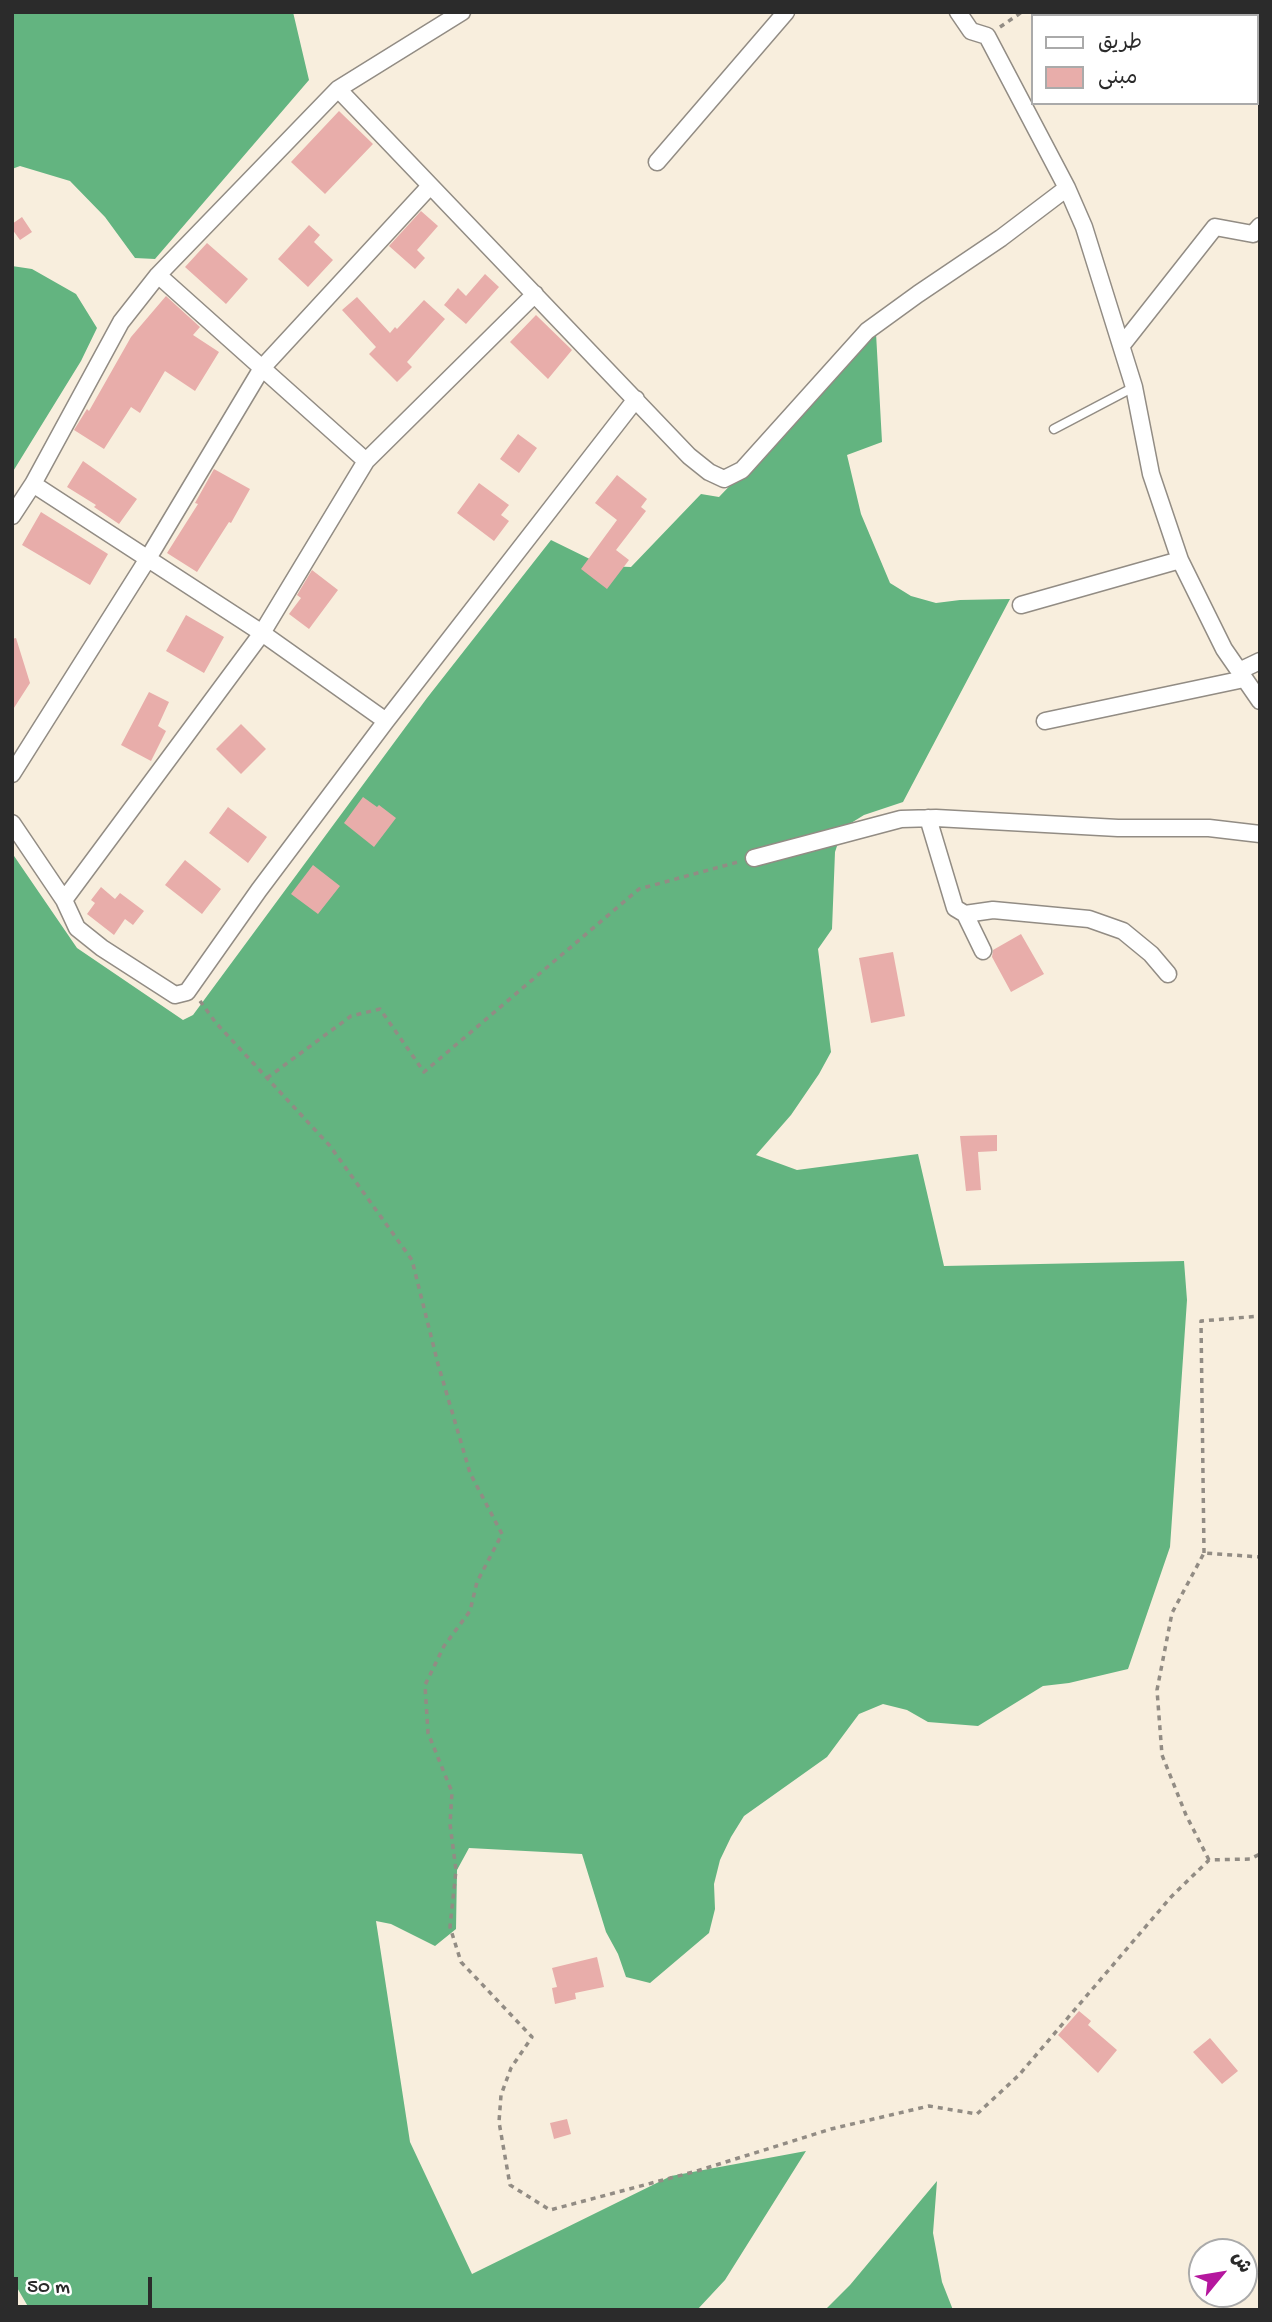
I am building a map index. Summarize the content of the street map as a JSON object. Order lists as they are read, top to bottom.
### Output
{
  "legend": ["طريق", "مبنى"],
  "scale_bar": "50 m",
  "north": "top right"
}
